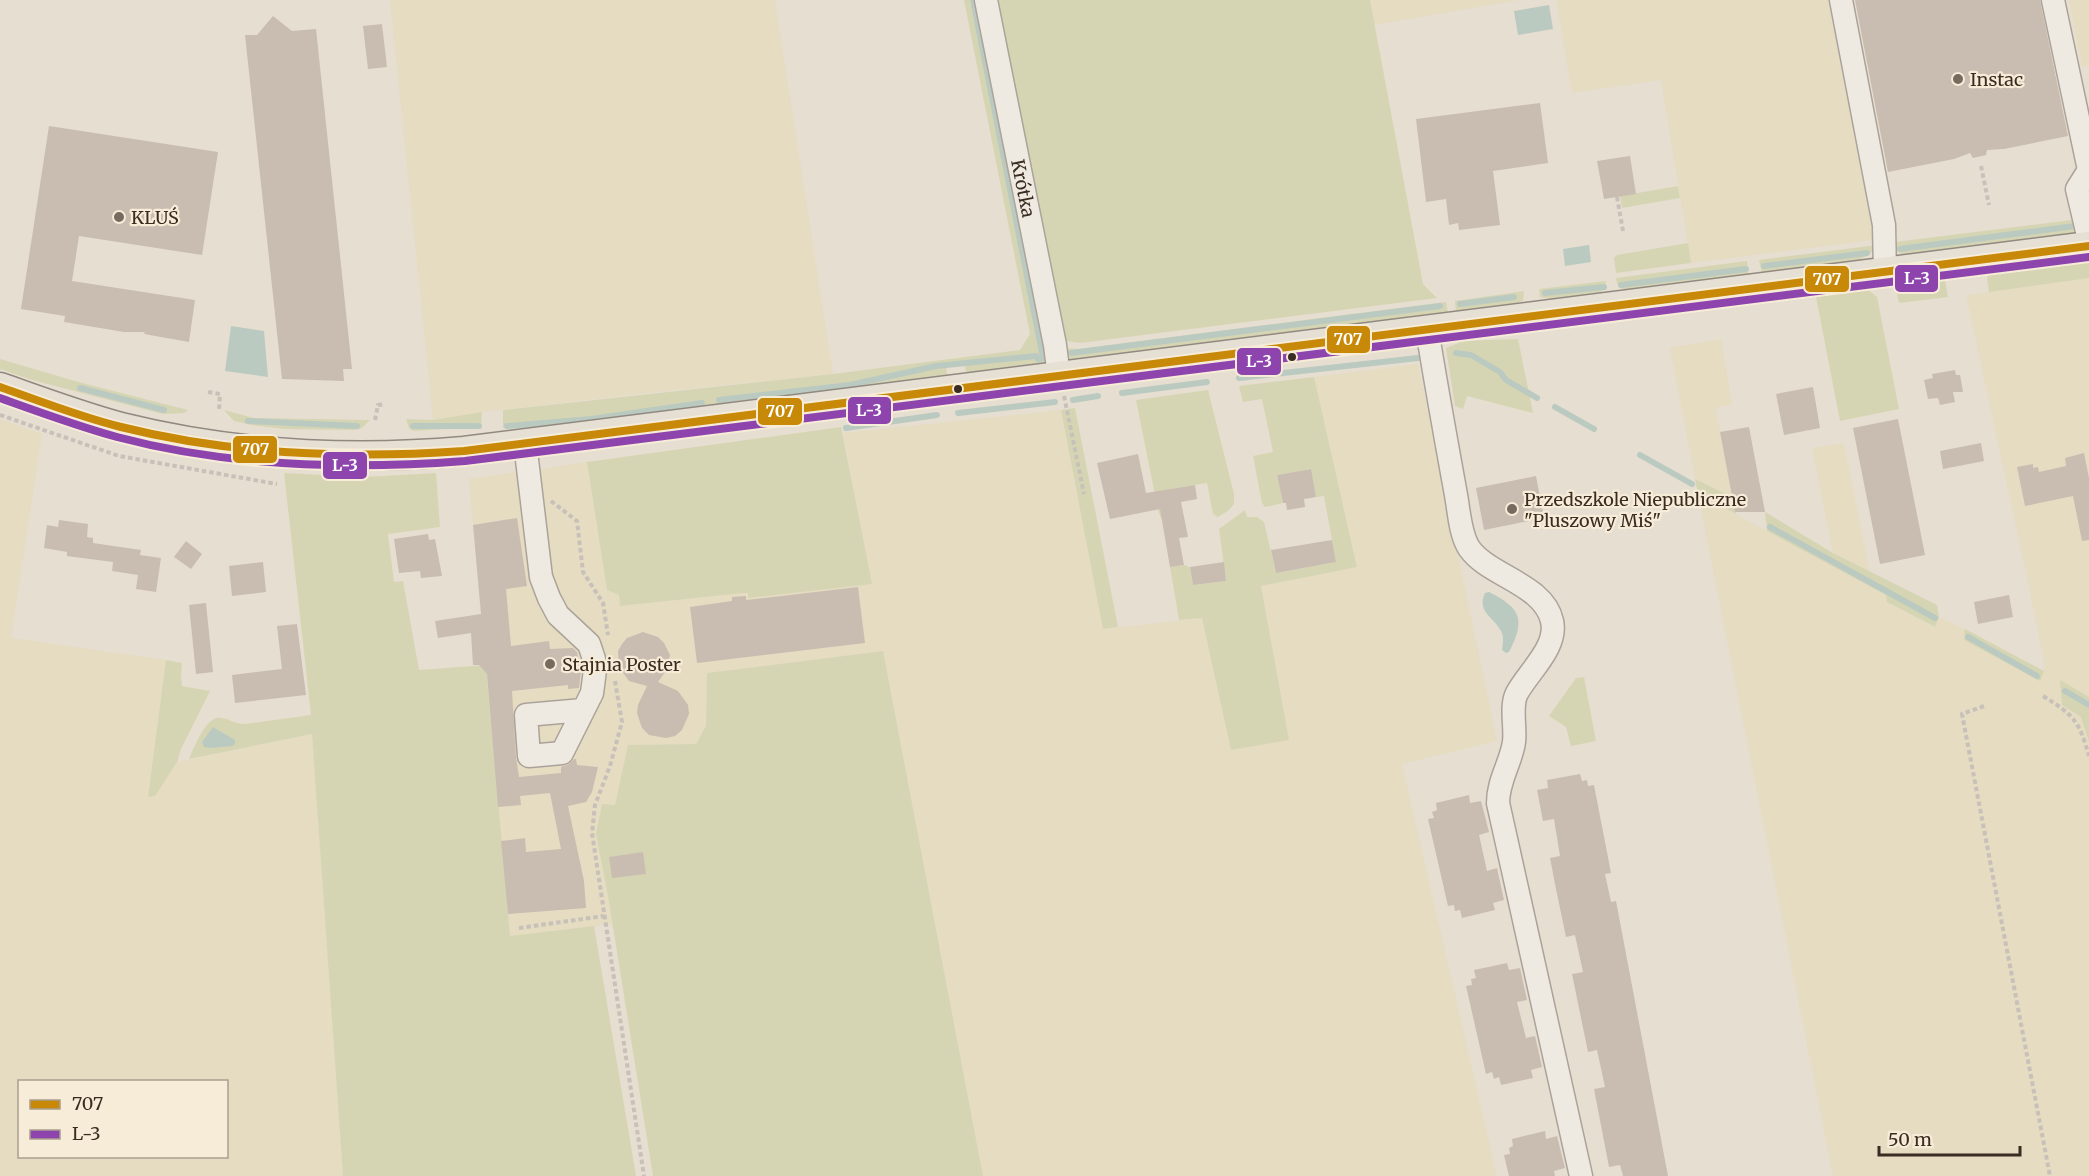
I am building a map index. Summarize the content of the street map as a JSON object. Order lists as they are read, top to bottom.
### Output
{
  "streets": {
    "street": ["Krótka"]
  },
  "places": [
    "Instac",
    "KLUŚ",
    "Przedszkole Niepubliczne \"Pluszowy Miś\"",
    "Stajnia Poster"
  ],
  "lines": ["transit line 707", "transit line L-3"],
  "legend": ["707", "L-3"],
  "scale_bar": "50 m"
}
